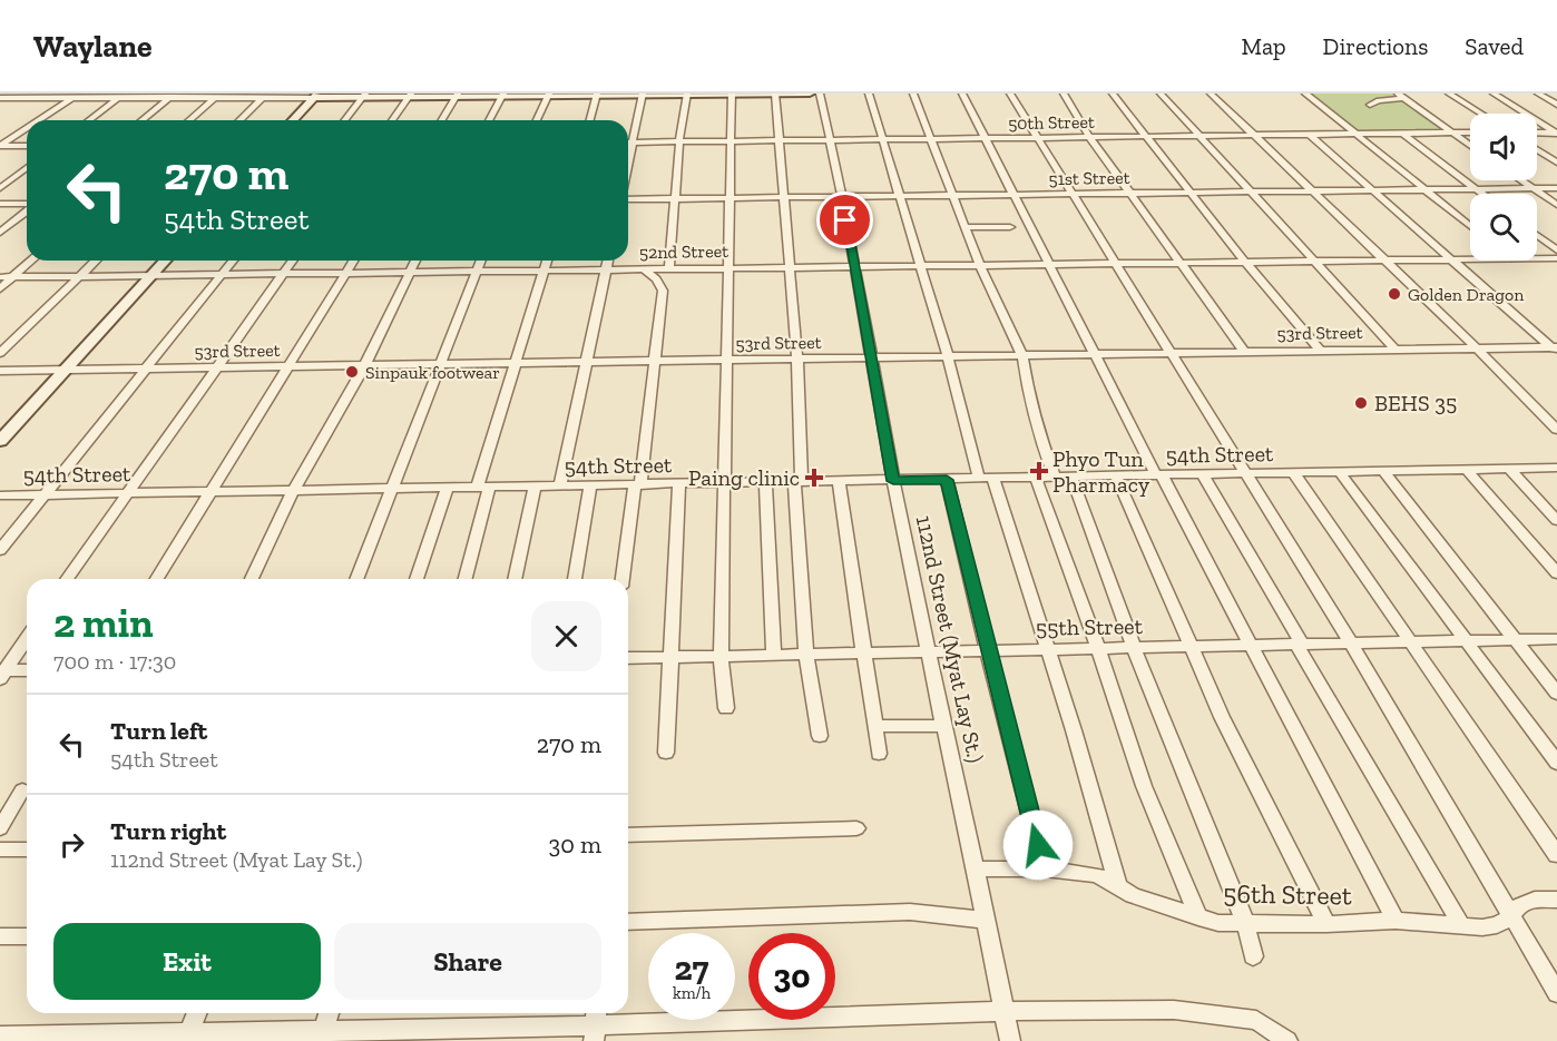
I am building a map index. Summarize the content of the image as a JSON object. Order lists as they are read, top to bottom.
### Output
{
  "streets": {
    "street": [
      "50th Street",
      "51st Street",
      "52nd Street",
      "53rd Street",
      "54th Street",
      "55th Street",
      "112nd Street (Myat Lay St.)",
      "56th Street"
    ]
  },
  "crossings": [
    ["50th Street", "112nd Street (Myat Lay St.)"],
    ["51st Street", "112nd Street (Myat Lay St.)"],
    ["52nd Street", "112nd Street (Myat Lay St.)"],
    ["53rd Street", "112nd Street (Myat Lay St.)"],
    ["54th Street", "112nd Street (Myat Lay St.)"],
    ["55th Street", "112nd Street (Myat Lay St.)"],
    ["112nd Street (Myat Lay St.)", "56th Street"]
  ],
  "places": {
    "other": ["Golden Dragon", "Sinpauk footwear", "BEHS 35"],
    "health": ["Phyo Tun Pharmacy", "Paing clinic"]
  },
  "page": {
    "header": "Waylane",
    "nav": ["Map", "Directions", "Saved"],
    "turn": ["270 m", "54th Street"],
    "heading": ["2 min", "700 m · 17:30"],
    "list": [
      {
        "name": "Turn left",
        "note": "54th Street",
        "value": "270 m"
      },
      {
        "name": "Turn right",
        "note": "112nd Street (Myat Lay St.)",
        "value": "30 m"
      }
    ],
    "buttons": ["Exit", "Share"],
    "speed": "27 km/h",
    "limit": "30"
  }
}
